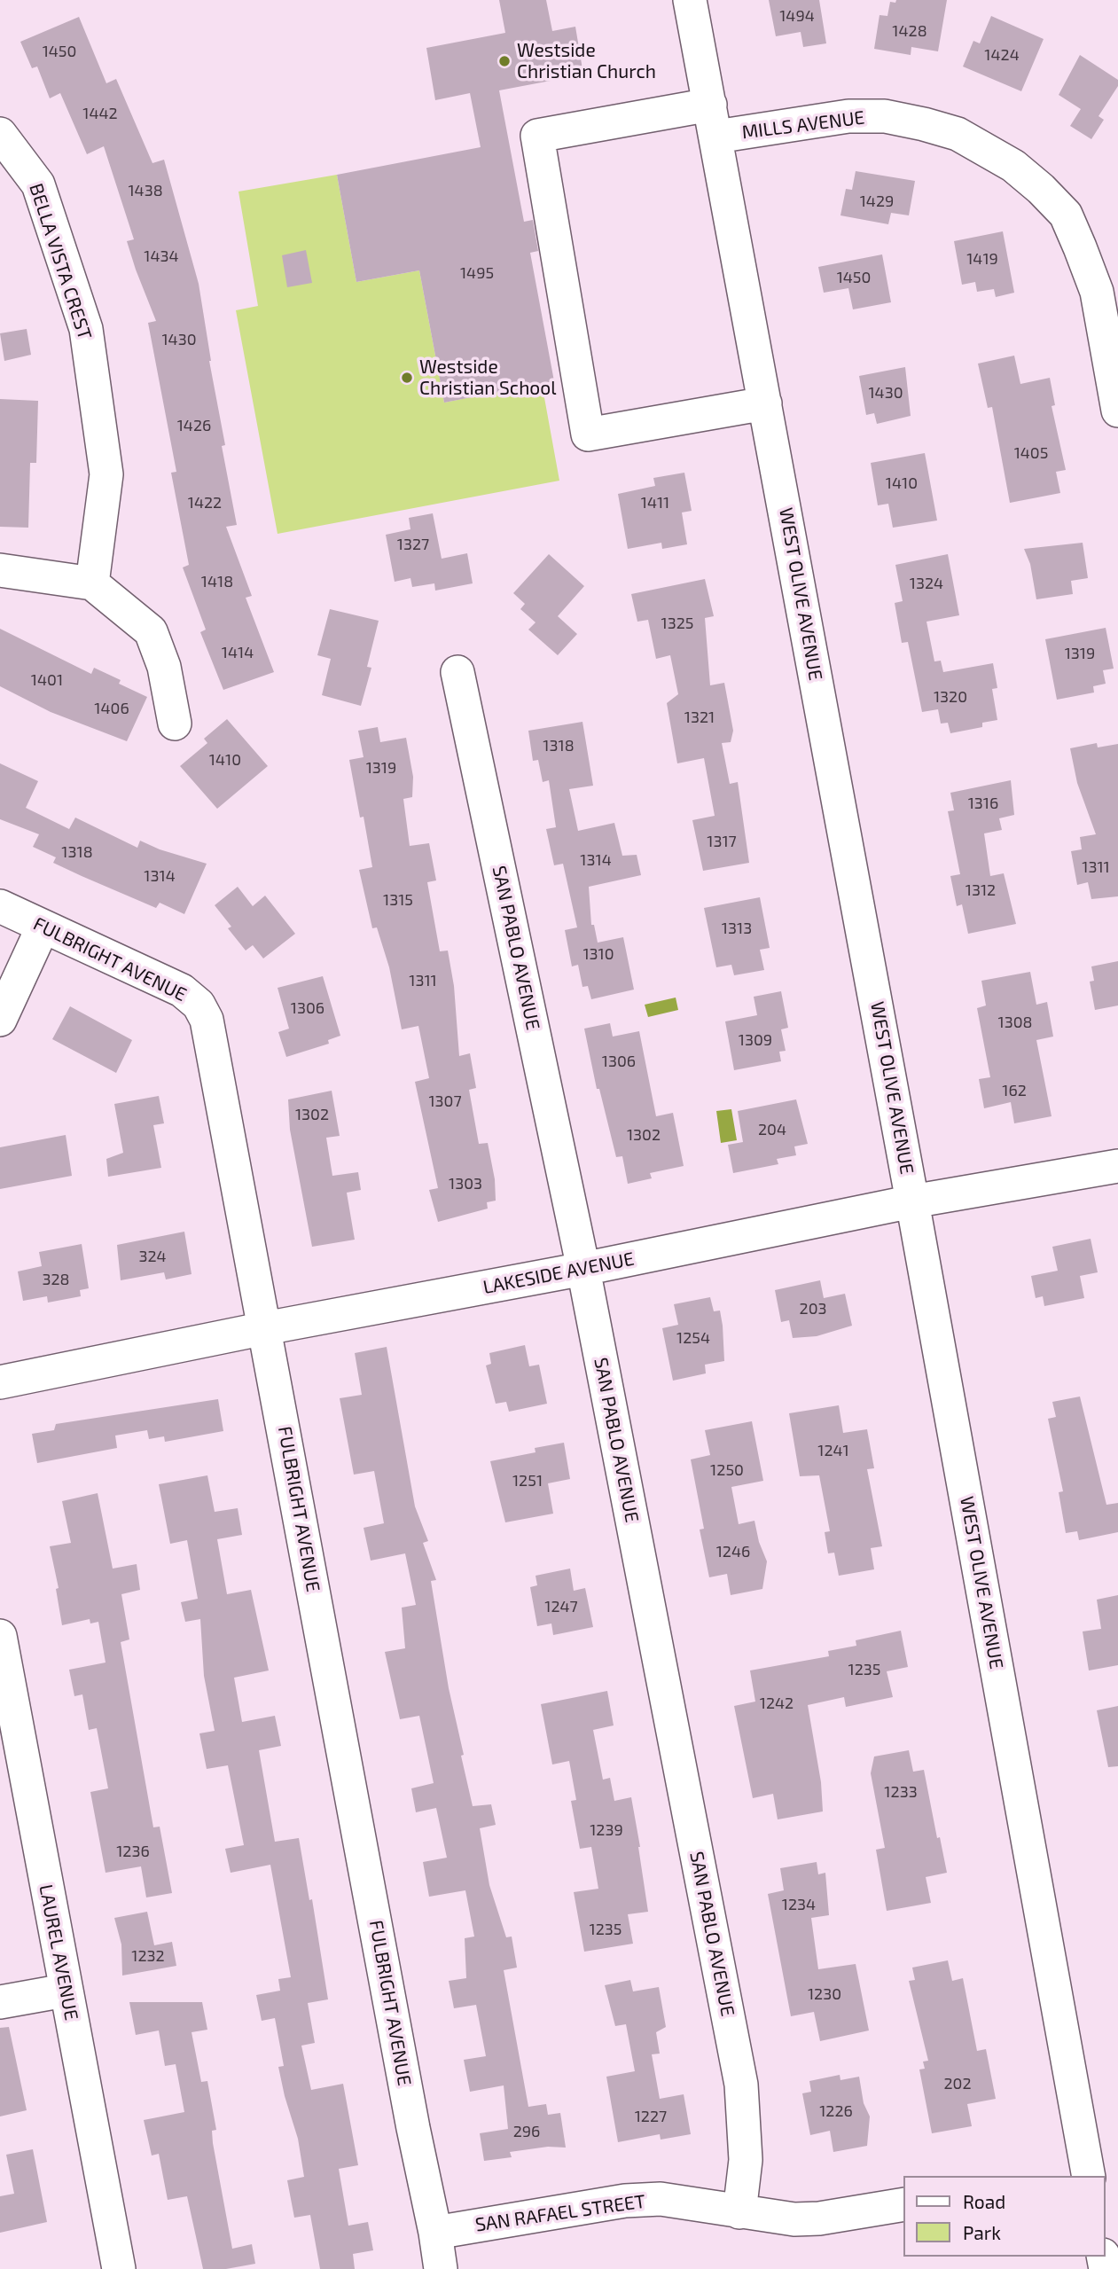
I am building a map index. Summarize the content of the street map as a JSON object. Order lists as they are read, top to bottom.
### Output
{
  "streets": {
    "street": [
      "MILLS AVENUE",
      "BELLA VISTA CREST",
      "WEST OLIVE AVENUE",
      "SAN PABLO AVENUE",
      "FULBRIGHT AVENUE",
      "LAKESIDE AVENUE",
      "LAUREL AVENUE",
      "SAN RAFAEL STREET"
    ]
  },
  "crossings": [
    ["MILLS AVENUE", "WEST OLIVE AVENUE"],
    ["WEST OLIVE AVENUE", "LAKESIDE AVENUE"],
    ["SAN PABLO AVENUE", "LAKESIDE AVENUE"],
    ["SAN PABLO AVENUE", "SAN RAFAEL STREET"],
    ["FULBRIGHT AVENUE", "LAKESIDE AVENUE"],
    ["FULBRIGHT AVENUE", "SAN RAFAEL STREET"]
  ],
  "places": ["Westside Christian Church", "Westside Christian School"],
  "house_numbers": [
    "1494",
    "1428",
    "1450",
    "1424",
    "1442",
    "1438",
    "1429",
    "1434",
    "1419",
    "1495",
    "1450",
    "1430",
    "1430",
    "1426",
    "1405",
    "1410",
    "1422",
    "1411",
    "1327",
    "1418",
    "1324",
    "1325",
    "1414",
    "1319",
    "1401",
    "1320",
    "1406",
    "1321",
    "1318",
    "1410",
    "1319",
    "1316",
    "1317",
    "1318",
    "1314",
    "1311",
    "1314",
    "1312",
    "1315",
    "1313",
    "1310",
    "1311",
    "1306",
    "1308",
    "1309",
    "1306",
    "162",
    "1307",
    "1302",
    "204",
    "1302",
    "1303",
    "324",
    "328",
    "203",
    "1254",
    "1241",
    "1250",
    "1251",
    "1246",
    "1247",
    "1235",
    "1242",
    "1233",
    "1239",
    "1236",
    "1234",
    "1235",
    "1232",
    "1230",
    "202",
    "1226",
    "1227",
    "296"
  ],
  "legend": ["Road", "Park"]
}
